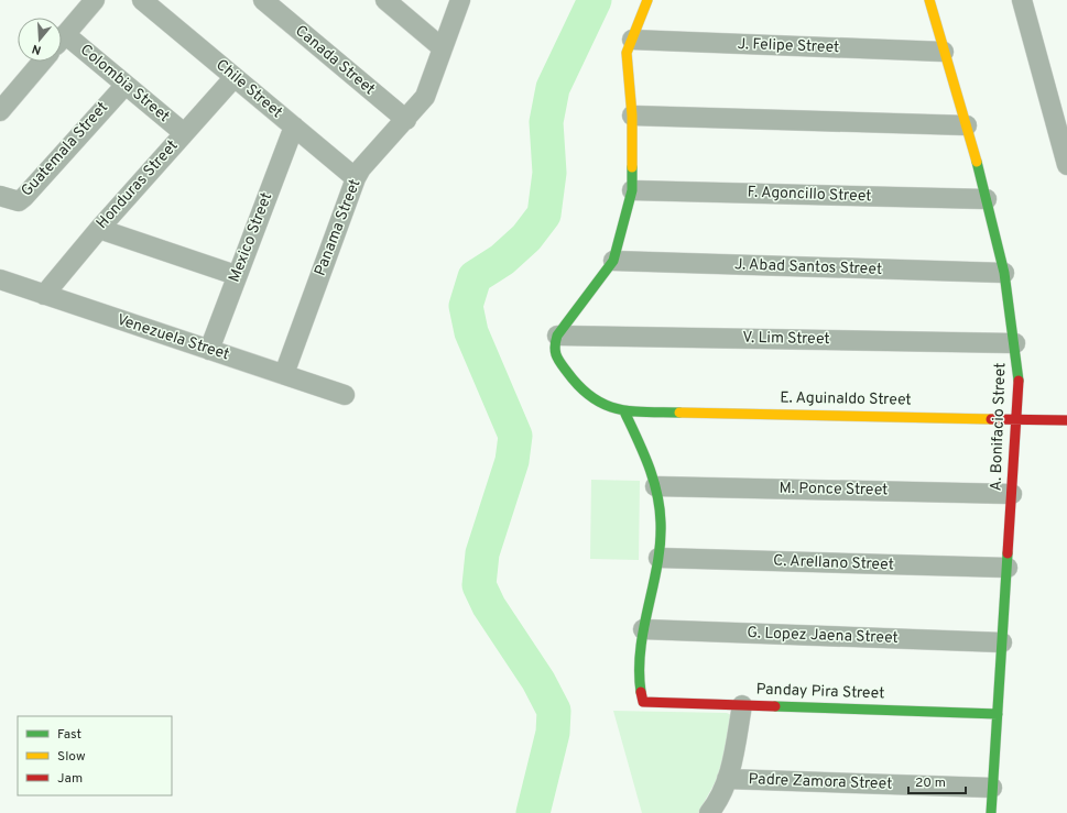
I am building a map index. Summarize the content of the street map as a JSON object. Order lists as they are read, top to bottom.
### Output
{
  "streets": {
    "street": [
      "J. Felipe Street",
      "Canada Street",
      "Colombia Street",
      "Chile Street",
      "Guatemala Street",
      "Honduras Street",
      "F. Agoncillo Street",
      "Panama Street",
      "Mexico Street",
      "J. Abad Santos Street",
      "Venezuela Street",
      "V. Lim Street",
      "E. Aguinaldo Street",
      "A. Bonifacio Street",
      "M. Ponce Street",
      "C. Arellano Street",
      "G. Lopez Jaena Street",
      "Panday Pira Street",
      "Padre Zamora Street"
    ]
  },
  "crossings": [
    ["J. Felipe Street", "A. Bonifacio Street"],
    ["Canada Street", "Panama Street"],
    ["Colombia Street", "Guatemala Street"],
    ["Colombia Street", "Honduras Street"],
    ["Chile Street", "Honduras Street"],
    ["Chile Street", "Panama Street"],
    ["Chile Street", "Mexico Street"],
    ["Honduras Street", "Venezuela Street"],
    ["F. Agoncillo Street", "A. Bonifacio Street"],
    ["Panama Street", "Venezuela Street"],
    ["Mexico Street", "Venezuela Street"],
    ["J. Abad Santos Street", "A. Bonifacio Street"],
    ["V. Lim Street", "E. Aguinaldo Street"],
    ["V. Lim Street", "A. Bonifacio Street"],
    ["E. Aguinaldo Street", "A. Bonifacio Street"],
    ["A. Bonifacio Street", "M. Ponce Street"],
    ["A. Bonifacio Street", "C. Arellano Street"],
    ["A. Bonifacio Street", "G. Lopez Jaena Street"],
    ["A. Bonifacio Street", "Panday Pira Street"],
    ["A. Bonifacio Street", "Padre Zamora Street"],
    ["G. Lopez Jaena Street", "Panday Pira Street"]
  ],
  "legend": ["Fast", "Slow", "Jam"],
  "scale_bar": "20 m",
  "north": "bottom"
}
